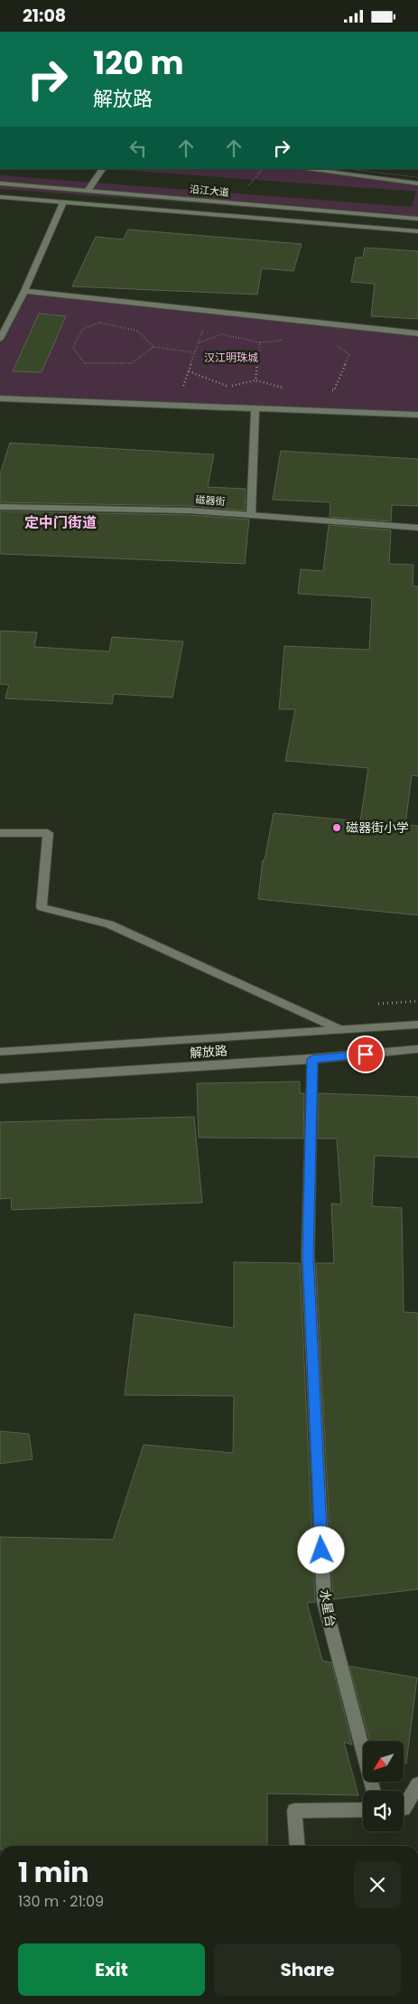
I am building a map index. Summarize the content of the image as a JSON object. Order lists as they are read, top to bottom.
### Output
{
  "streets": {
    "main road": [
      "沿江大道",
      "磁器街",
      "解放路",
      "水星台"
    ]
  },
  "crossings": [
    ["解放路", "水星台"]
  ],
  "districts": ["汉江明珠城", "定中门街道"],
  "places": ["磁器街小学"],
  "north": "bottom left",
  "page": {
    "status": "21:08",
    "turn": ["120 m", "解放路"],
    "heading": ["1 min", "130 m · 21:09"],
    "buttons": ["Exit", "Share"]
  }
}
